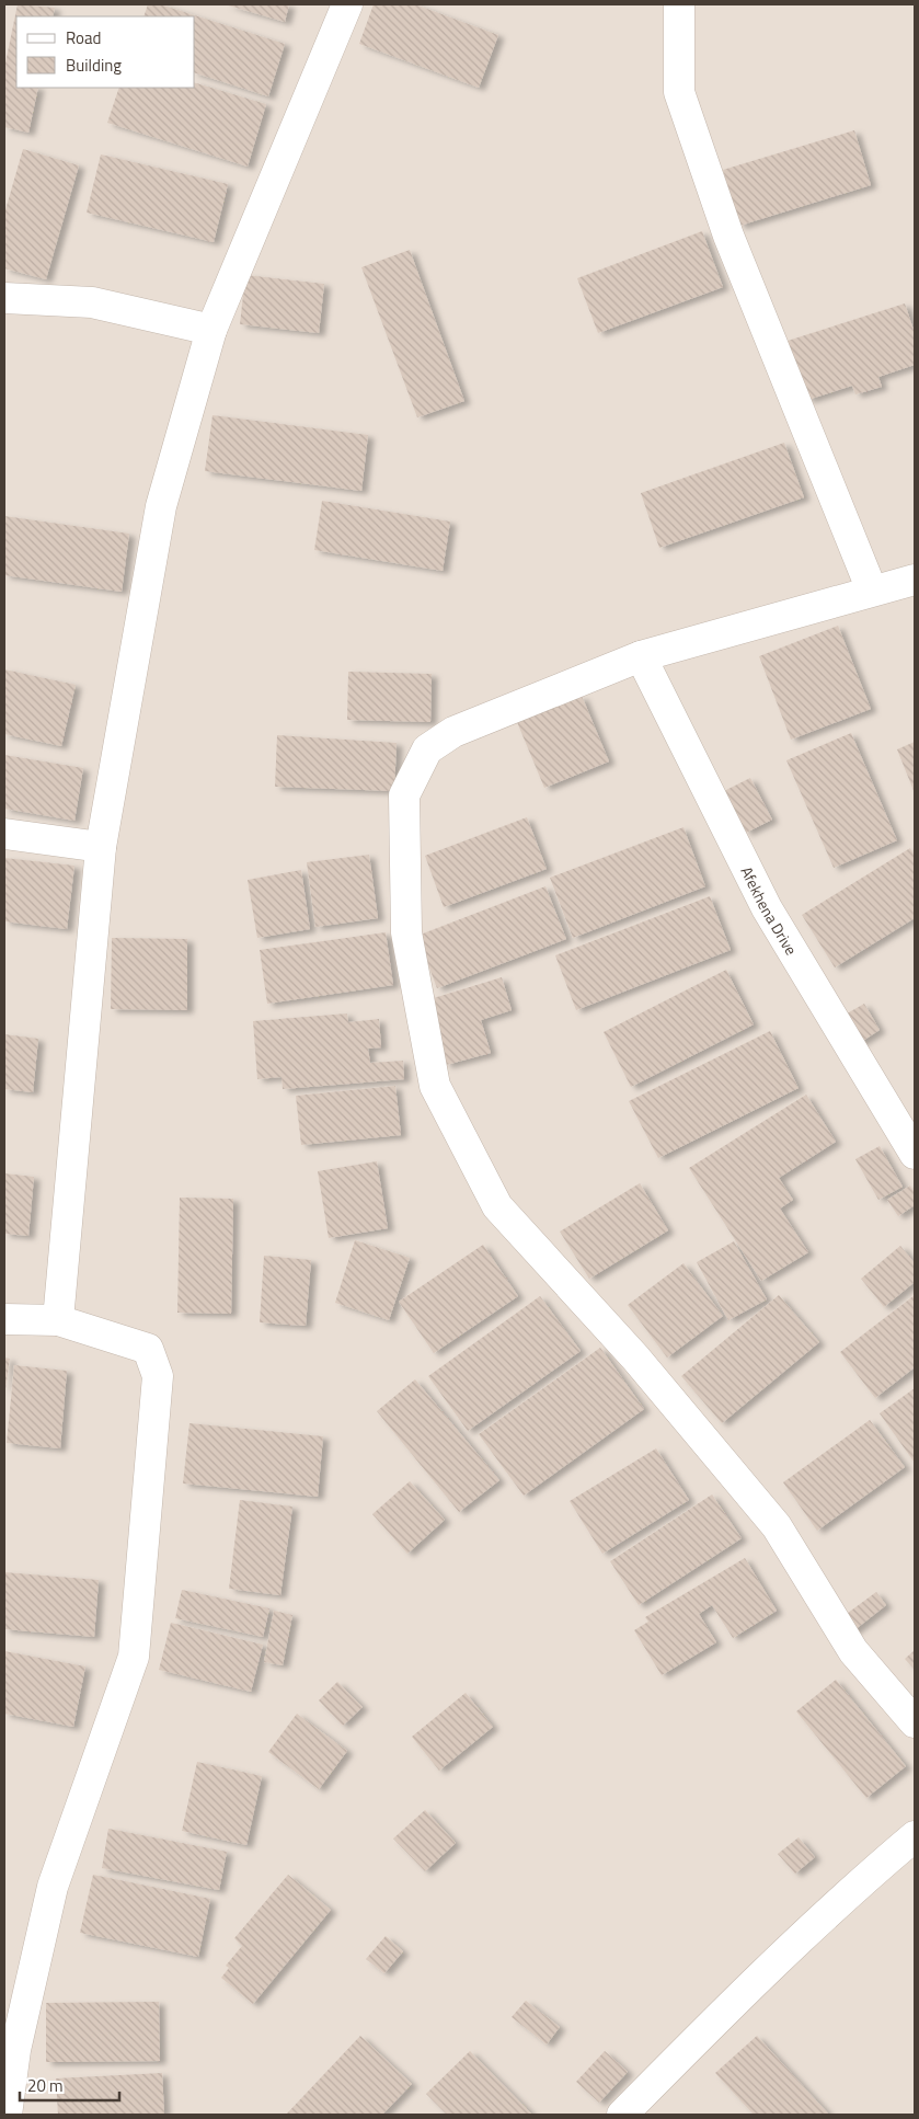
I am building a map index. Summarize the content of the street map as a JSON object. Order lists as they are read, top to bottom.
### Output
{
  "streets": {
    "street": ["Afekhena Drive"]
  },
  "legend": ["Road", "Building"],
  "scale_bar": "20 m"
}
